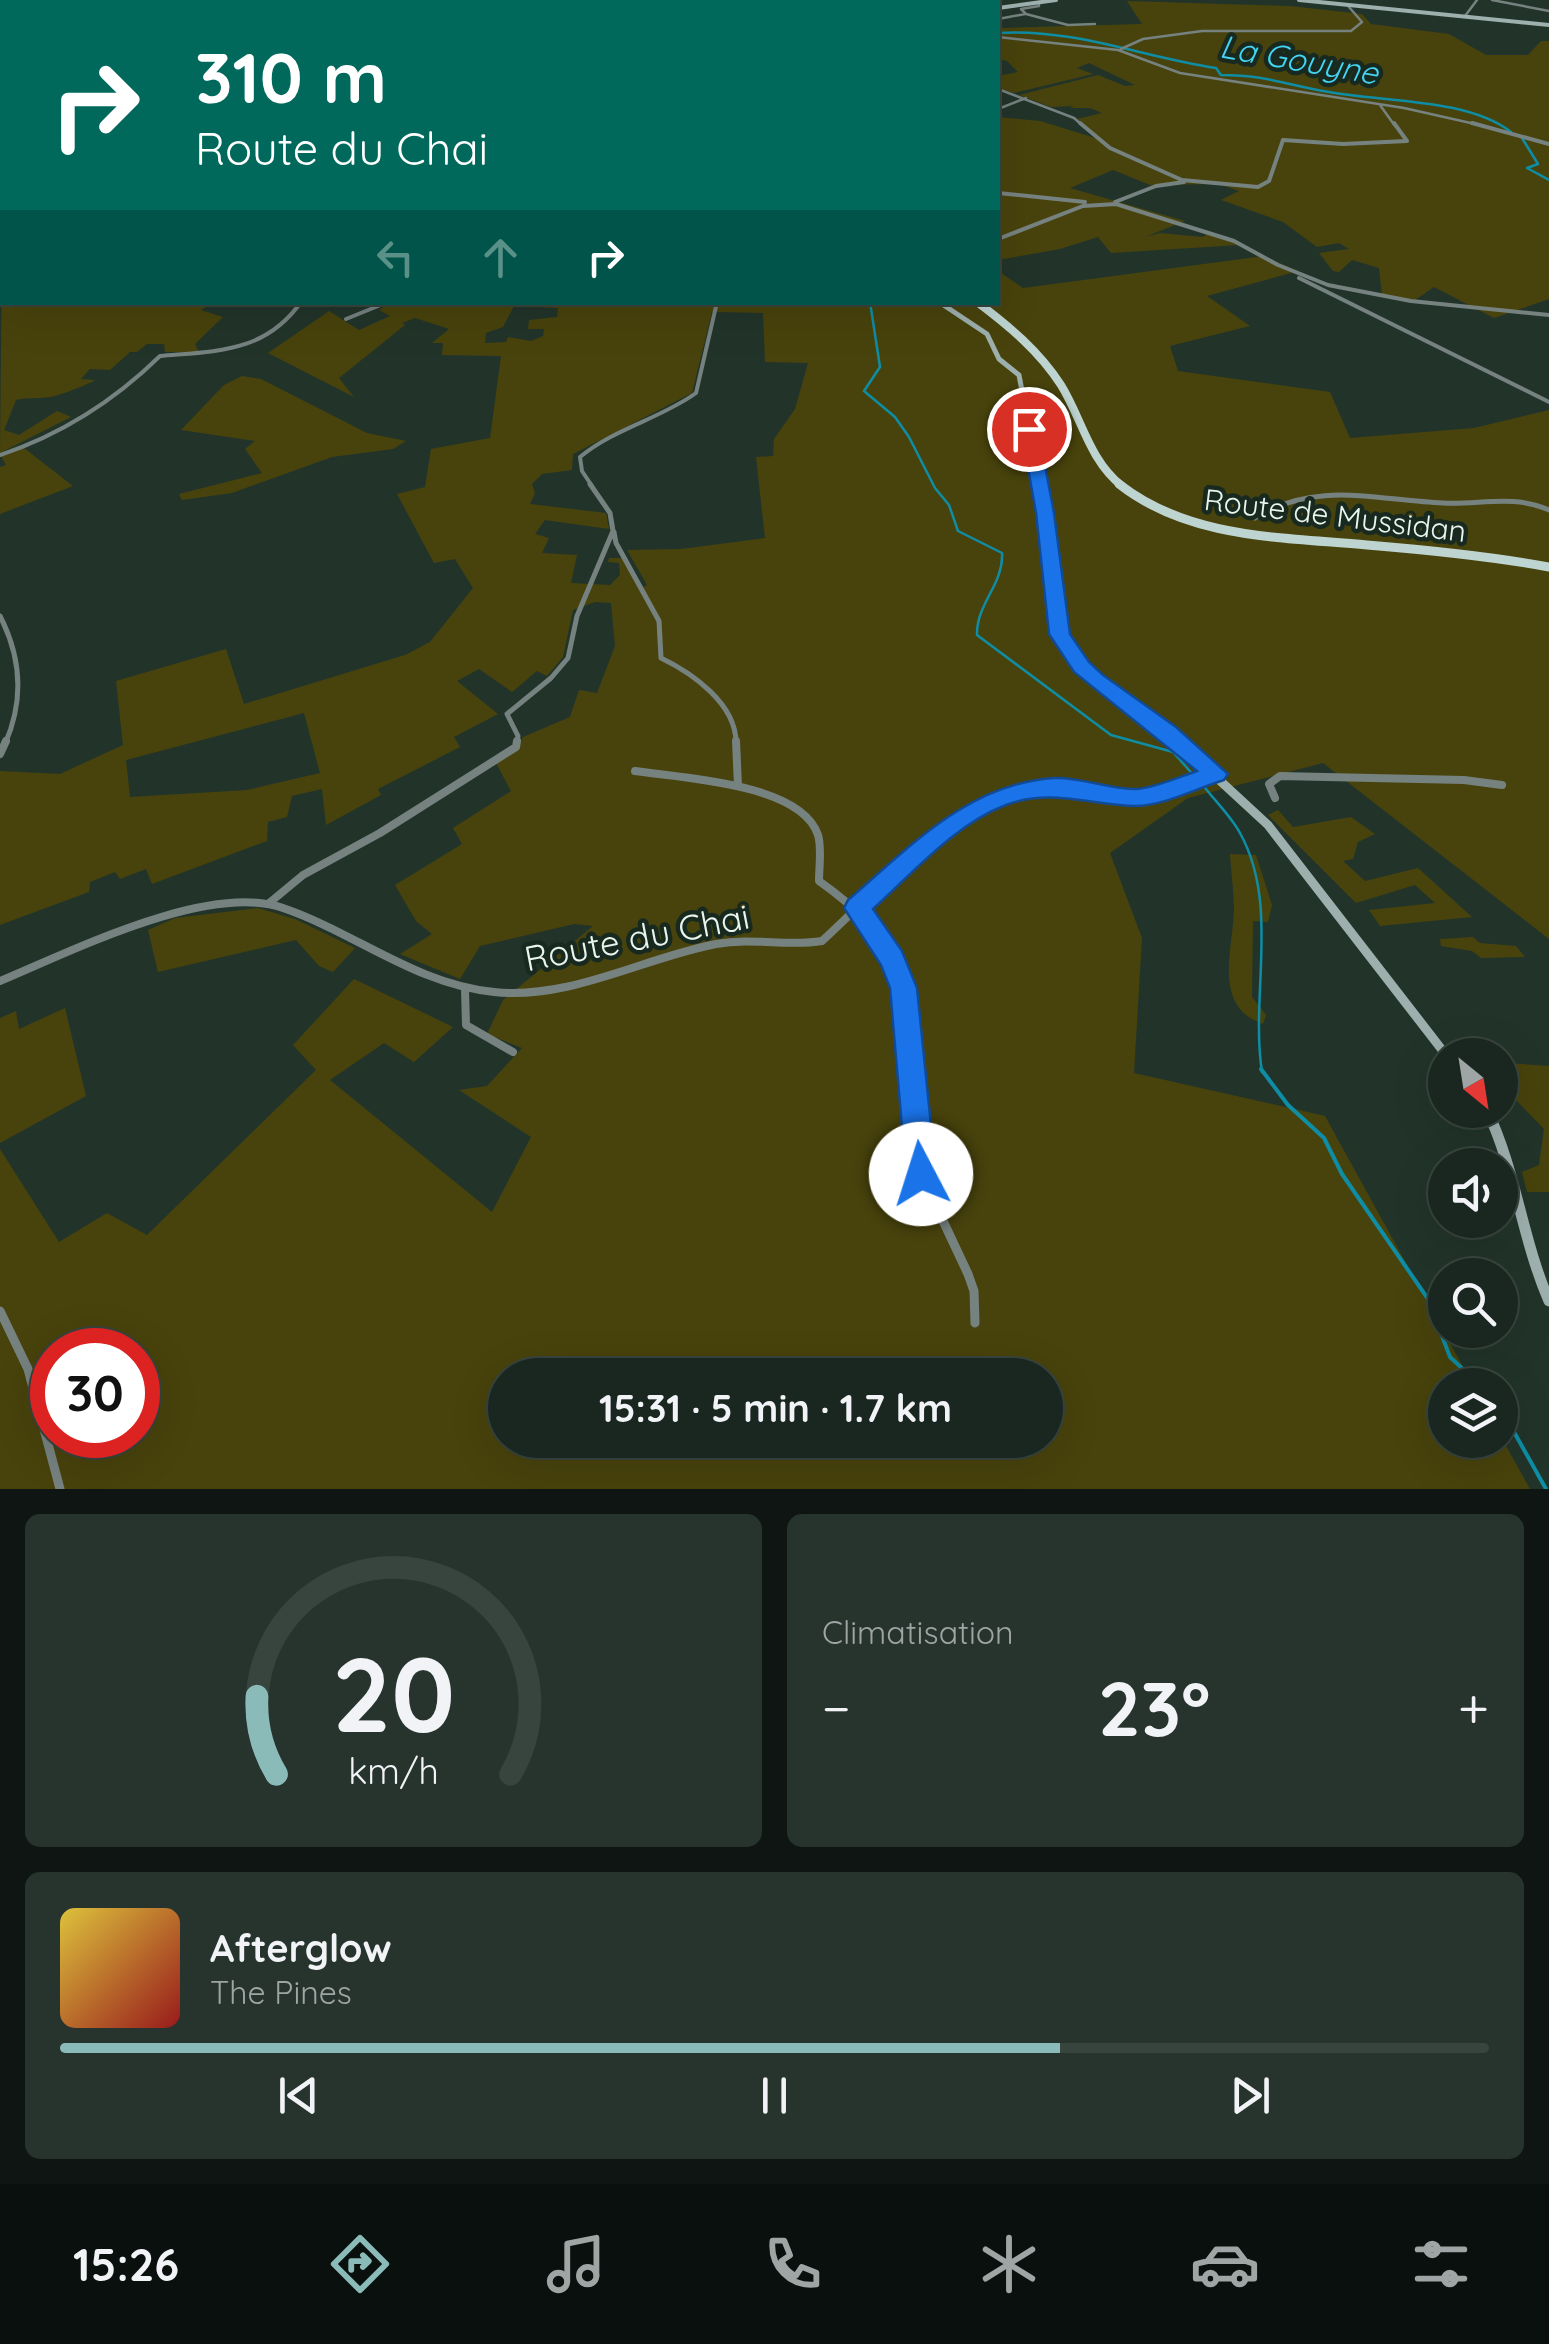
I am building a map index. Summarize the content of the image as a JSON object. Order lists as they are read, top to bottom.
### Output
{
  "streets": {
    "main road": ["Route de Mussidan"],
    "street": ["Route du Chai"]
  },
  "water": ["La Gouyne"],
  "north": "bottom right",
  "page": {
    "turn": ["310 m", "Route du Chai"],
    "limit": "30",
    "trip": "15:31 · 5 min · 1.7 km",
    "tile": "Climatisation",
    "heat": ["−", "23°", "+"],
    "song": ["Afterglow", "The Pines"],
    "tabs": "15:26",
    "gauge": ["20", "km/h"]
  }
}
